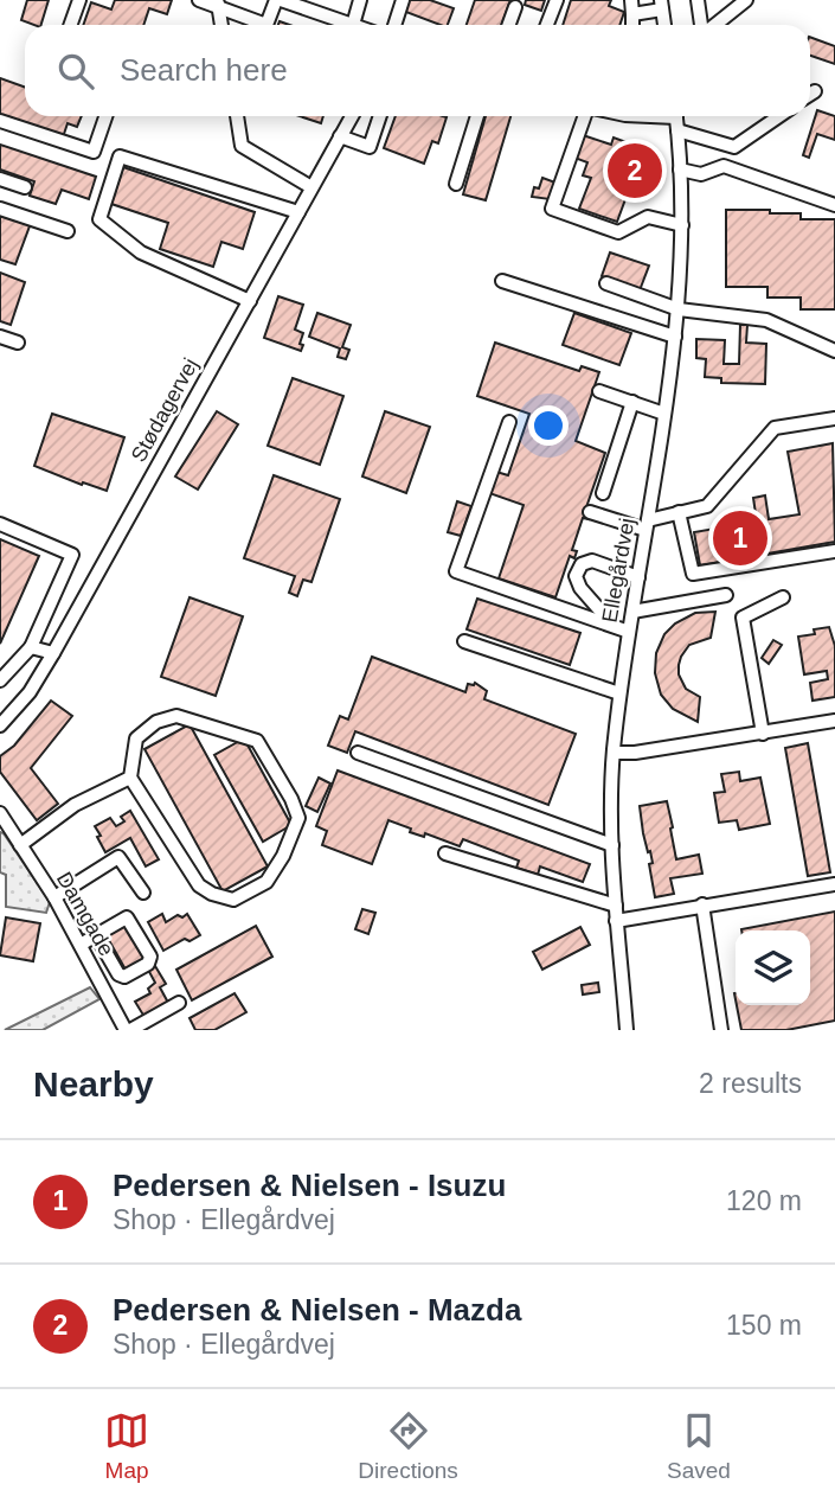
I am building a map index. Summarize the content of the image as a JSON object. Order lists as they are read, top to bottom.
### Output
{
  "streets": {
    "street": ["Stødagervej", "Ellegårdvej", "Damgade"]
  },
  "page": {
    "search": "Search here",
    "pins": ["2", "1"],
    "heading": ["Nearby", "2 results"],
    "list": [
      {
        "mark": "1",
        "name": "Pedersen & Nielsen - Isuzu",
        "note": "Shop · Ellegårdvej",
        "value": "120 m"
      },
      {
        "mark": "2",
        "name": "Pedersen & Nielsen - Mazda",
        "note": "Shop · Ellegårdvej",
        "value": "150 m"
      }
    ],
    "nav": ["Map", "Directions", "Saved"]
  }
}
